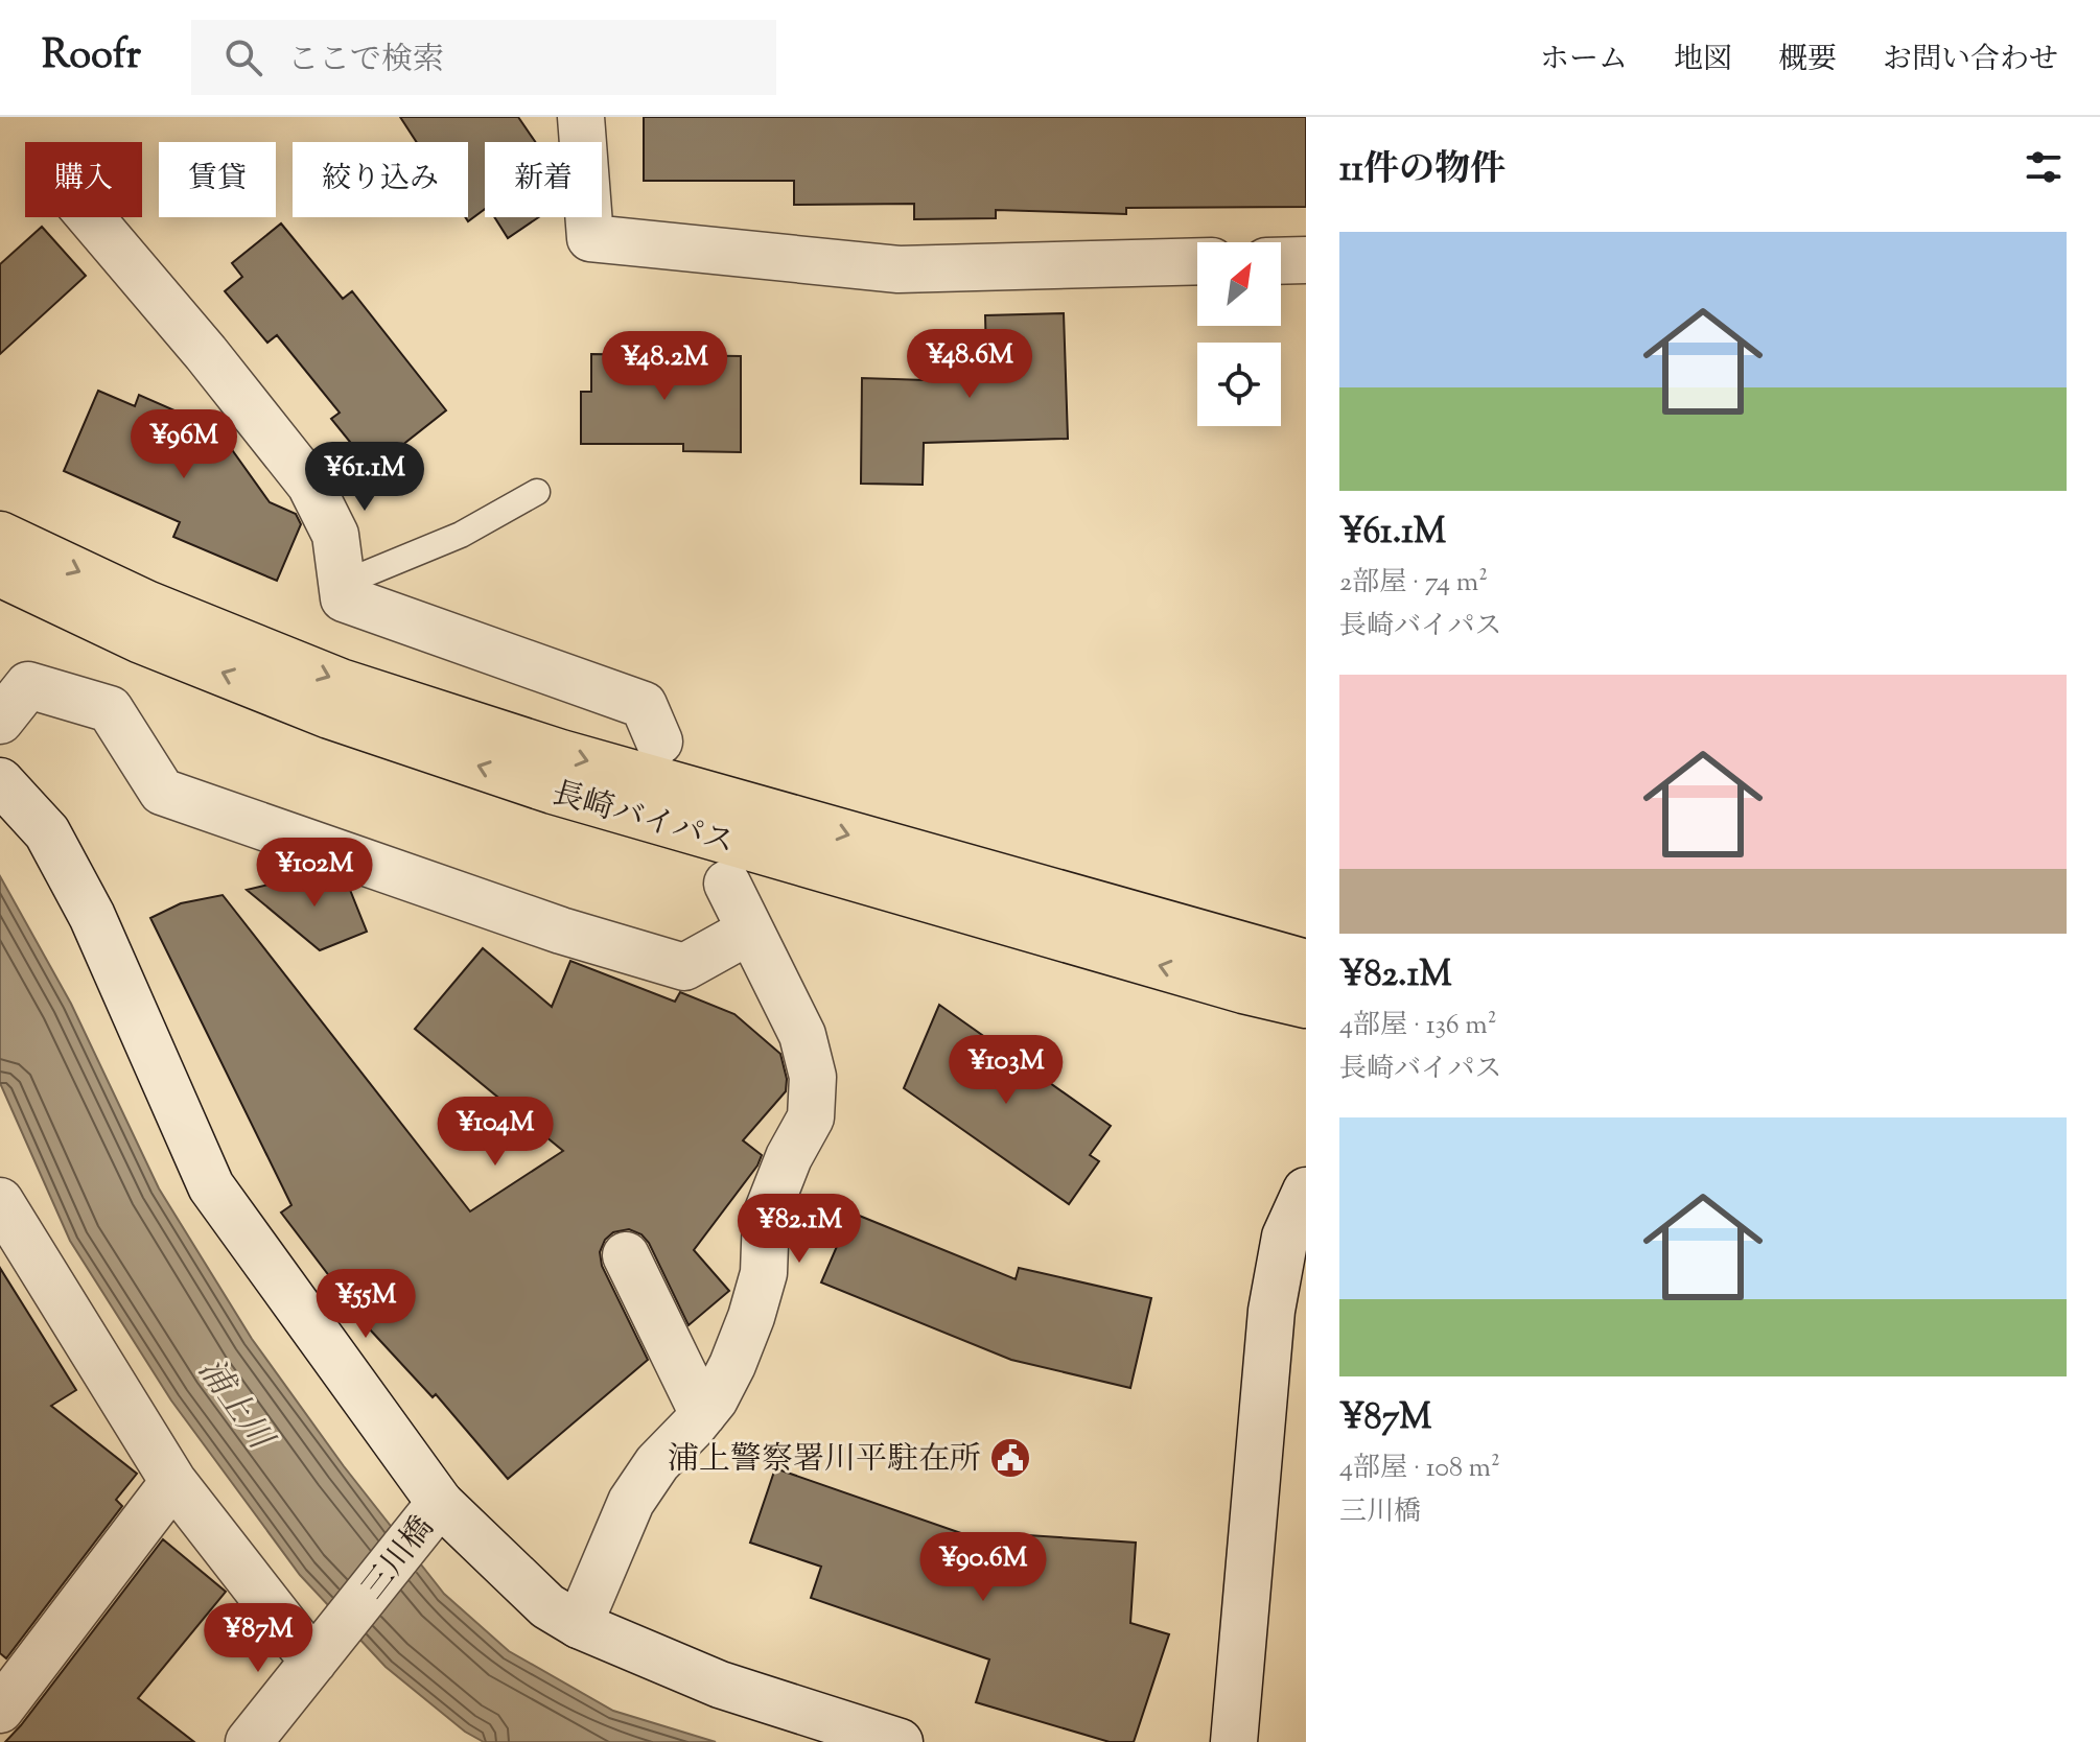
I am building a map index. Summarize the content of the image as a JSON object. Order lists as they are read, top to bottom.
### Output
{
  "streets": {
    "highway": ["長崎バイパス"],
    "street": ["三川橋"]
  },
  "water": ["浦上川"],
  "places": {
    "public building": ["浦上警察署川平駐在所"]
  },
  "north": "top right",
  "page": {
    "header": "Roofr",
    "search": "ここで検索",
    "nav": [
      "ホーム",
      "地図",
      "概要",
      "お問い合わせ"
    ],
    "heading": "11件の物件",
    "chip": [
      "購入",
      "賃貸",
      "絞り込み",
      "新着"
    ],
    "list": [
      {
        "name": "¥61.1M",
        "note": "2部屋 · 74 m² · 長崎バイパス"
      },
      {
        "name": "¥82.1M",
        "note": "4部屋 · 136 m² · 長崎バイパス"
      },
      {
        "name": "¥87M",
        "note": "4部屋 · 108 m² · 三川橋"
      }
    ],
    "price": [
      "¥48.6M",
      "¥48.2M",
      "¥96M",
      "¥61.1M",
      "¥102M",
      "¥103M",
      "¥104M",
      "¥82.1M",
      "¥55M",
      "¥90.6M",
      "¥87M"
    ]
  }
}
